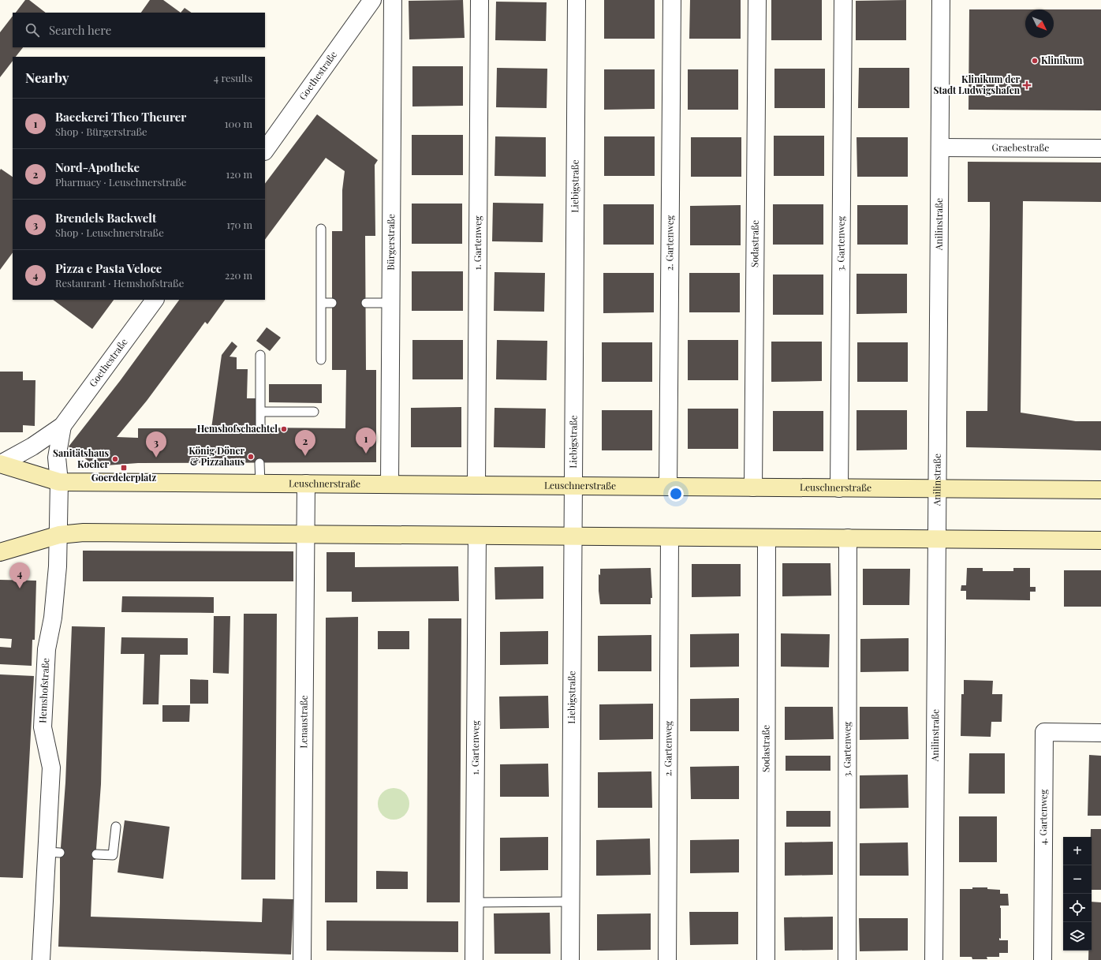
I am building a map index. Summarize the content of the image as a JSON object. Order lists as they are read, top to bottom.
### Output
{
  "streets": {
    "street": [
      "Goethestraße",
      "Graebestraße",
      "Liebigstraße",
      "Anilinstraße",
      "Bürgerstraße",
      "1. Gartenweg",
      "2. Gartenweg",
      "Sodastraße",
      "3. Gartenweg",
      "Leuschnerstraße",
      "Hemshofstraße",
      "Lenaustraße",
      "4. Gartenweg"
    ]
  },
  "crossings": [
    ["Goethestraße", "Leuschnerstraße"],
    ["Graebestraße", "Anilinstraße"],
    ["Liebigstraße", "Leuschnerstraße"],
    ["Anilinstraße", "Leuschnerstraße"],
    ["Bürgerstraße", "Leuschnerstraße"],
    ["1. Gartenweg", "Leuschnerstraße"],
    ["2. Gartenweg", "Leuschnerstraße"],
    ["Sodastraße", "Leuschnerstraße"],
    ["3. Gartenweg", "Leuschnerstraße"],
    ["Leuschnerstraße", "Lenaustraße"]
  ],
  "places": {
    "other": [
      "Klinikum",
      "Hemshofschachtel",
      "König Döner & Pizzahaus",
      "Sanitätshaus Kocher"
    ],
    "health": ["Klinikum der Stadt Ludwigshafen"],
    "transit": ["Goerdelerplatz"]
  },
  "north": "bottom right",
  "page": {
    "search": "Search here",
    "heading": ["Nearby", "4 results"],
    "list": [
      {
        "mark": "1",
        "name": "Baeckerei Theo Theurer",
        "note": "Shop · Bürgerstraße",
        "value": "100 m"
      },
      {
        "mark": "2",
        "name": "Nord-Apotheke",
        "note": "Pharmacy · Leuschnerstraße",
        "value": "120 m"
      },
      {
        "mark": "3",
        "name": "Brendels Backwelt",
        "note": "Shop · Leuschnerstraße",
        "value": "170 m"
      },
      {
        "mark": "4",
        "name": "Pizza e Pasta Veloce",
        "note": "Restaurant · Hemshofstraße",
        "value": "220 m"
      }
    ],
    "pins": [
      "1",
      "2",
      "3",
      "4"
    ],
    "map_buttons": ["+", "−"]
  }
}
